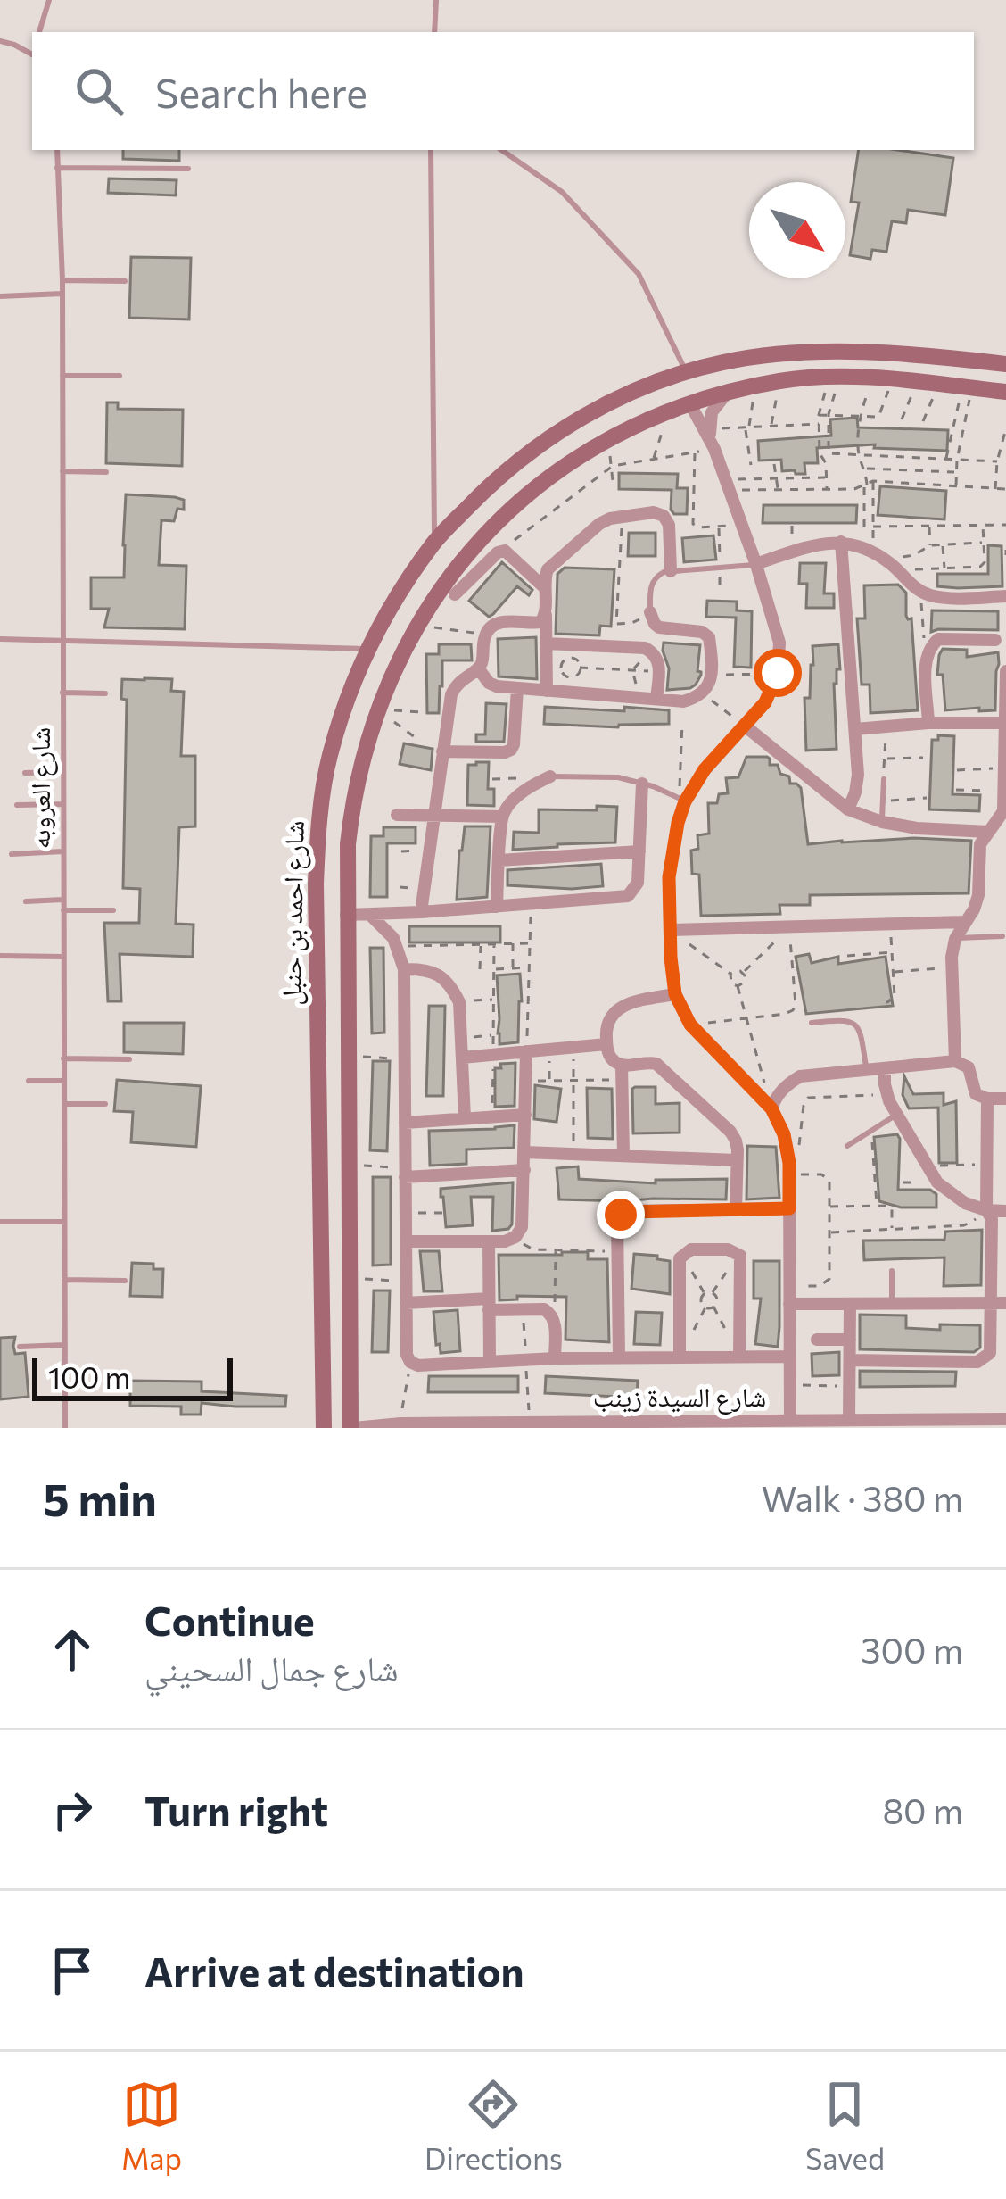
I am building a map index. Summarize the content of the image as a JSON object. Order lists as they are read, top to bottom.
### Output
{
  "streets": {
    "street": ["شارع احمد بن حنبل", "شارع السيدة زينب"],
    "lane": ["شارع العروبه"]
  },
  "crossings": [
    ["شارع احمد بن حنبل", "شارع السيدة زينب"]
  ],
  "scale_bar": "100 m",
  "north": "bottom right",
  "page": {
    "search": "Search here",
    "scale": "100 m",
    "heading": ["5 min", "Walk · 380 m"],
    "list": [
      ["Continue", "شارع جمال السحيني", "300 m"],
      ["Turn right", "80 m"],
      "Arrive at destination"
    ],
    "nav": ["Map", "Directions", "Saved"]
  }
}
